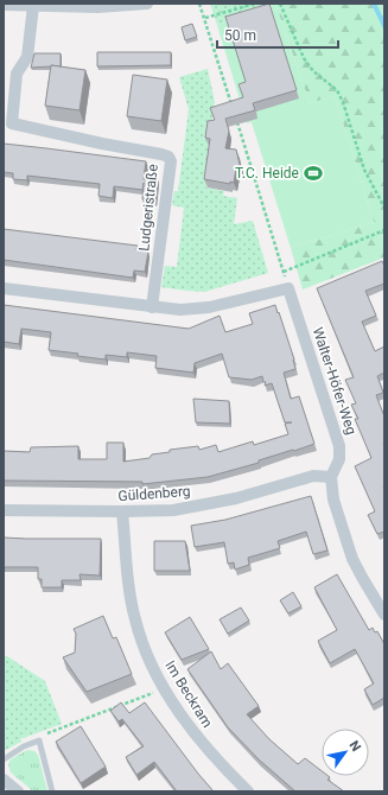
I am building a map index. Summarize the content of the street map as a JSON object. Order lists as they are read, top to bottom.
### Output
{
  "streets": {
    "street": [
      "Ludgeristraße",
      "Walter-Höfer-Weg",
      "Güldenberg",
      "Im Beckram"
    ]
  },
  "crossings": [
    ["Walter-Höfer-Weg", "Güldenberg"],
    ["Güldenberg", "Im Beckram"]
  ],
  "places": {
    "sports": ["T.C. Heide"]
  },
  "scale_bar": "50 m",
  "north": "top right"
}
